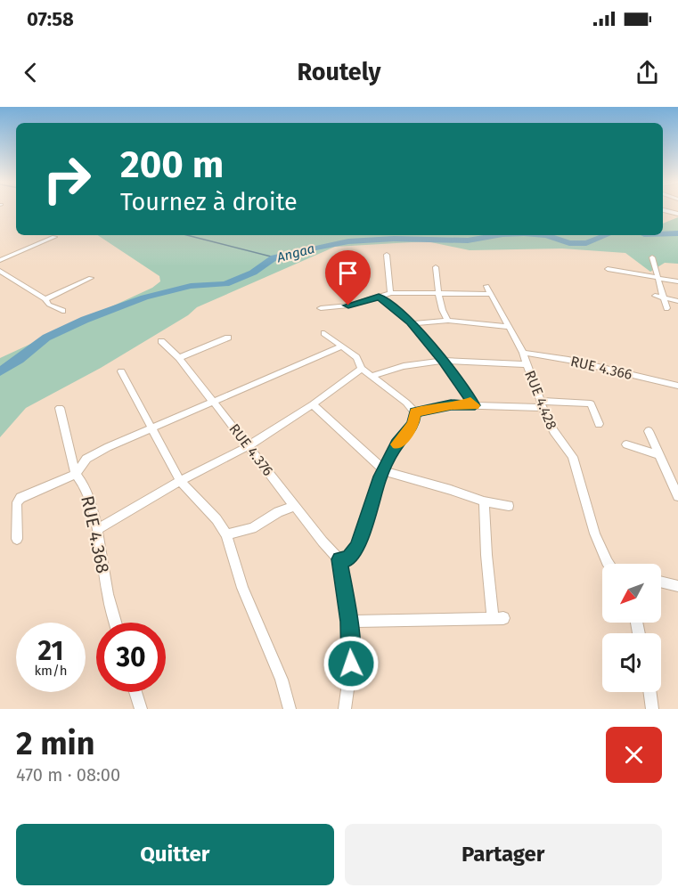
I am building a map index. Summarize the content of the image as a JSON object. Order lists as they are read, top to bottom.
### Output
{
  "streets": {
    "street": [
      "RUE 4.366",
      "RUE 4.428",
      "RUE 4.376",
      "RUE 4.368"
    ]
  },
  "crossings": [
    ["RUE 4.366", "RUE 4.428"]
  ],
  "water": ["Angaa"],
  "north": "bottom left",
  "page": {
    "status": "07:58",
    "header": "Routely",
    "turn": ["200 m", "Tournez à droite"],
    "speed": "21 km/h",
    "limit": "30",
    "heading": ["2 min", "470 m · 08:00"],
    "buttons": ["Quitter", "Partager"]
  }
}
